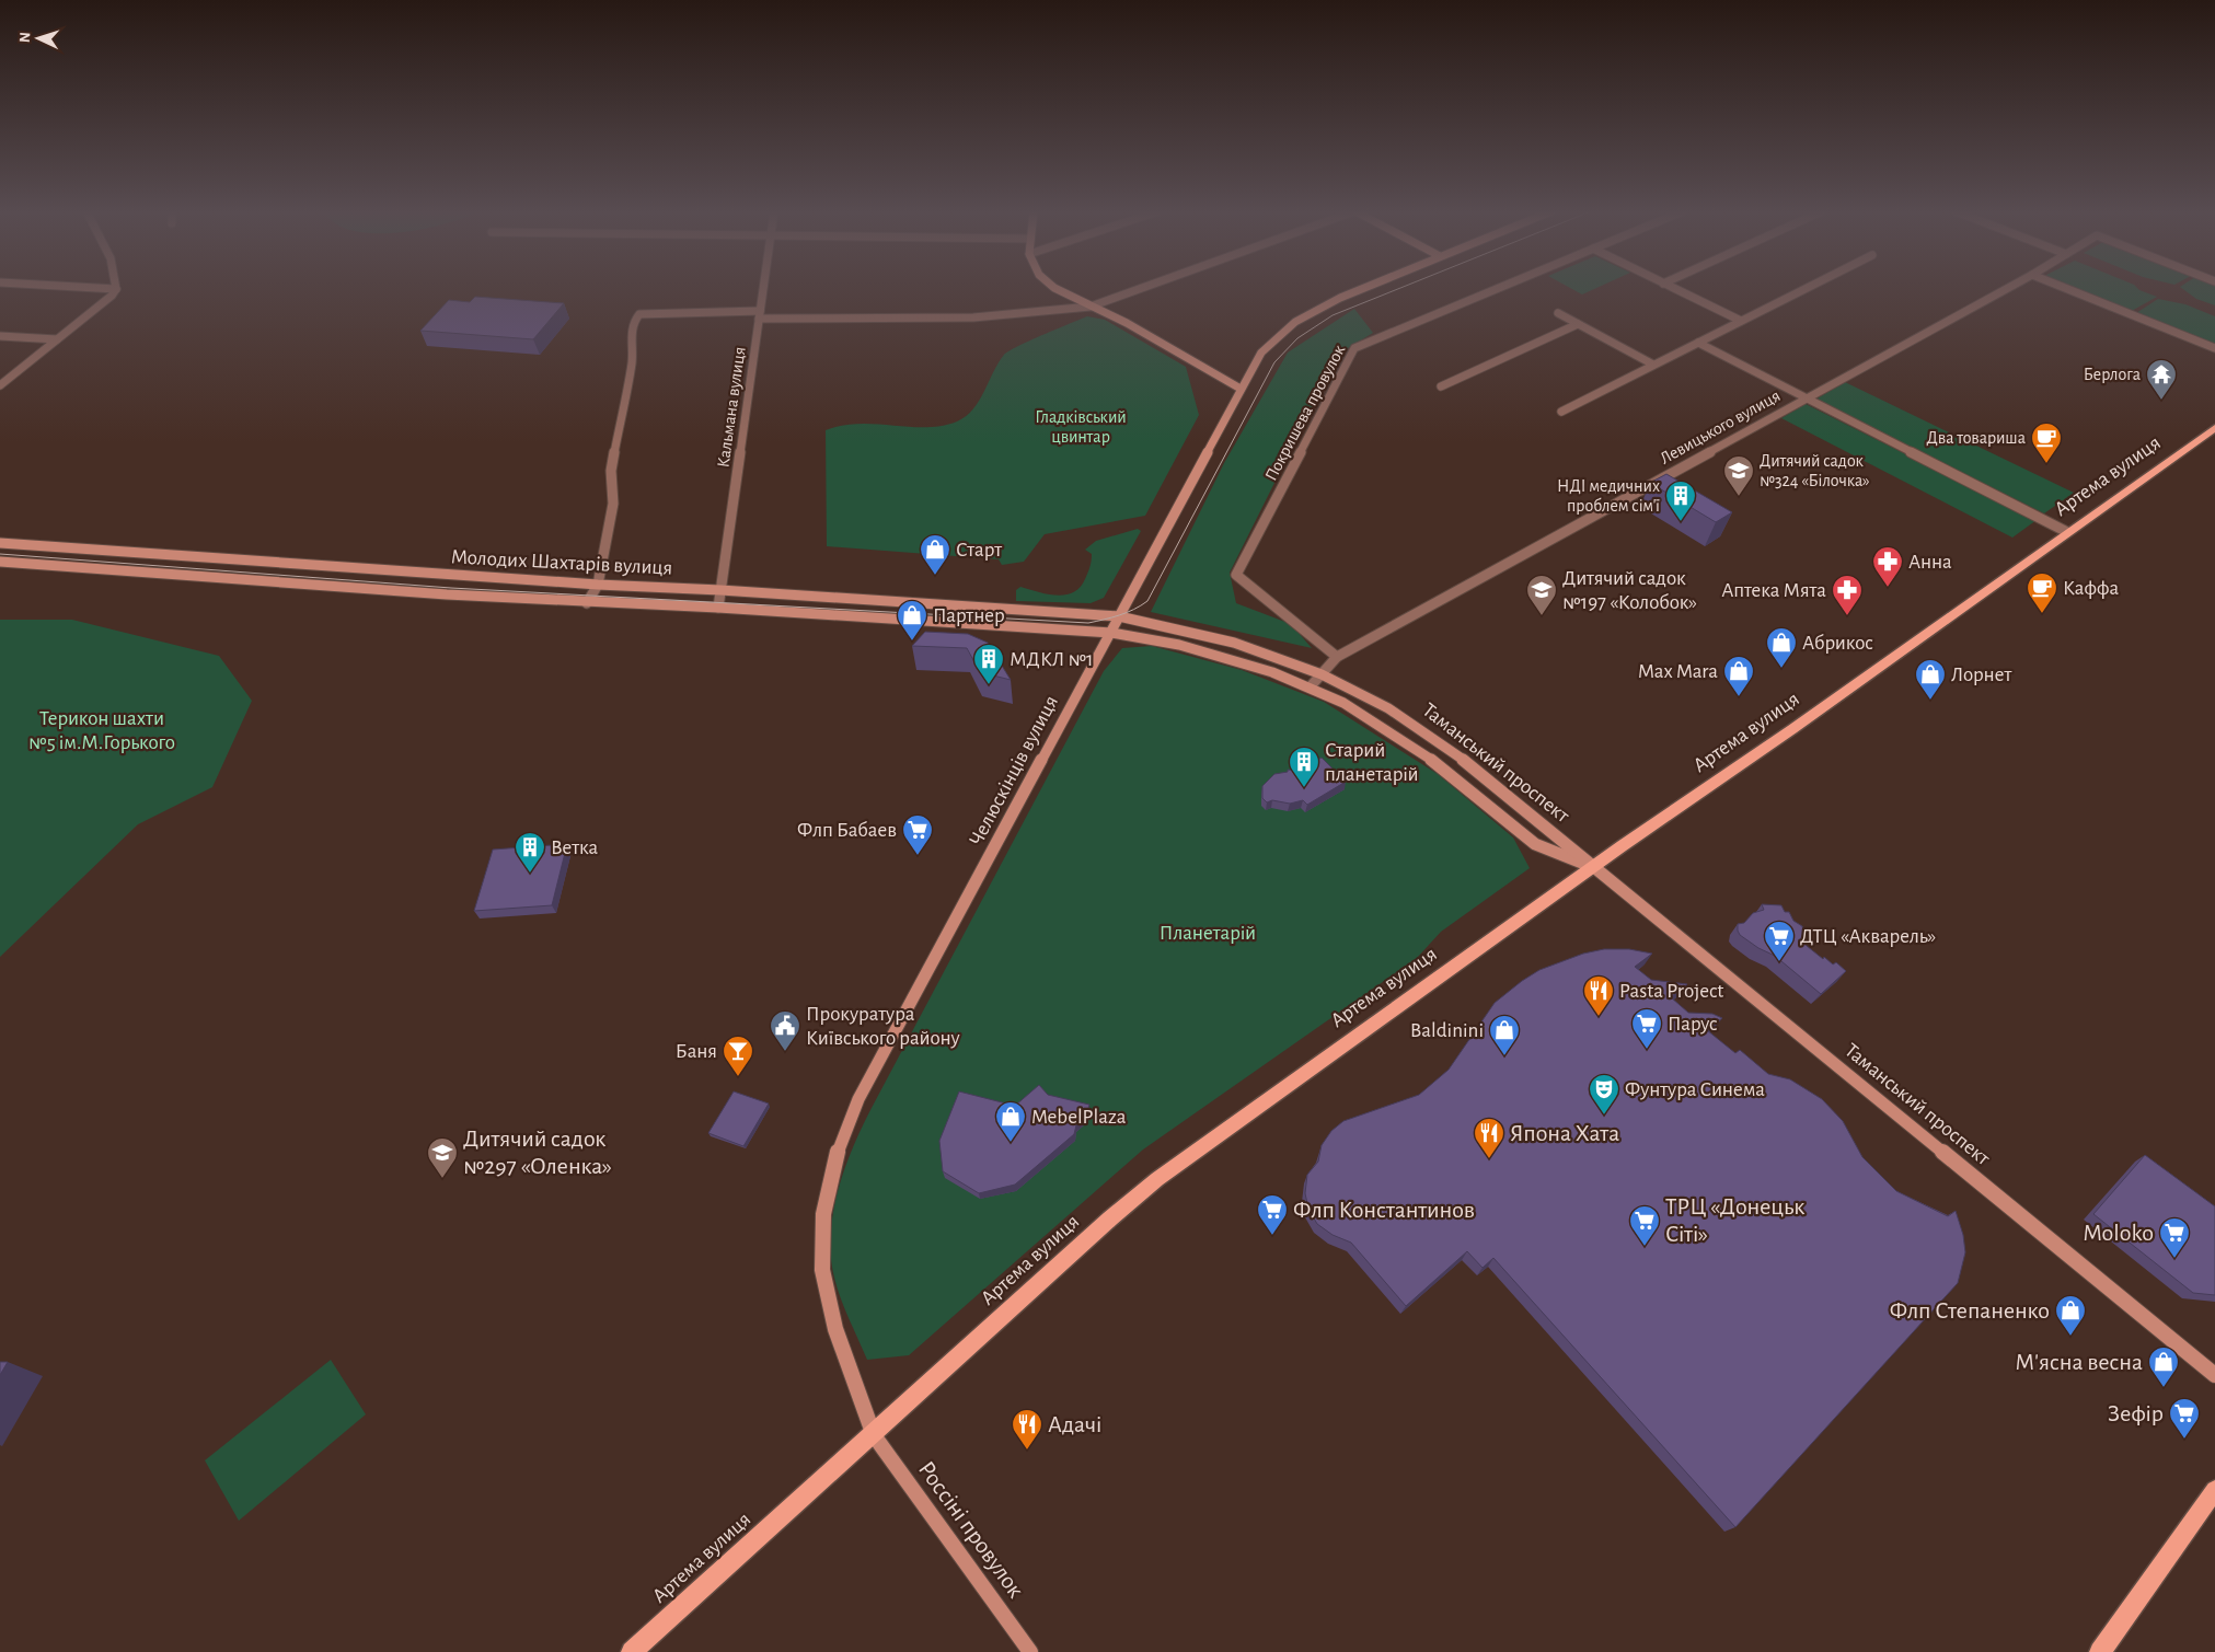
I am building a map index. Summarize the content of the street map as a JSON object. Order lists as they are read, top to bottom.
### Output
{
  "streets": {
    "main road": [
      "Артема вулиця",
      "Молодих Шахтарів вулиця",
      "Таманський проспект",
      "Челюскінців вулиця",
      "Россіні провулок"
    ],
    "street": ["Кальмана вулиця", "Покришева провулок", "Левицького вулиця"]
  },
  "crossings": [
    ["Кальмана вулиця", "Молодих Шахтарів вулиця"],
    ["Покришева провулок", "Левицького вулиця"],
    ["Левицького вулиця", "Таманський проспект"],
    ["Артема вулиця", "Таманський проспект"],
    ["Артема вулиця", "Челюскінців вулиця"],
    ["Артема вулиця", "Россіні провулок"],
    ["Молодих Шахтарів вулиця", "Таманський проспект"],
    ["Молодих Шахтарів вулиця", "Челюскінців вулиця"],
    ["Таманський проспект", "Челюскінців вулиця"],
    ["Челюскінців вулиця", "Россіні провулок"]
  ],
  "parks": ["Гладківський цвинтар", "Терикон шахти №5 ім.М.Горького", "Планетарій"],
  "places": {
    "temple": ["Берлога"],
    "cafe": ["Два товариша", "Каффа"],
    "school or university": ["Дитячий садок №324 «Білочка»", "Дитячий садок №197 «Колобок»", "Дитячий садок №297 «Оленка»"],
    "building": [
      "НДІ медичних проблем сім'ї",
      "МДКЛ №1",
      "Старий планетарій",
      "Ветка"
    ],
    "shop": [
      "Старт",
      "Партнер",
      "Абрикос",
      "Max Mara",
      "Лорнет",
      "Baldinini",
      "MebelPlaza",
      "Флп Степаненко",
      "М'ясна весна"
    ],
    "pharmacy": ["Анна", "Аптека Мята"],
    "supermarket": [
      "Флп Бабаев",
      "ДТЦ «Акварель»",
      "Парус",
      "Флп Константинов",
      "ТРЦ «Донецьк Сіті»",
      "Moloko",
      "Зефір"
    ],
    "restaurant": ["Pasta Project", "Япона Хата", "Адачі"],
    "public building": ["Прокуратура Київського району"],
    "bar": ["Баня"],
    "theatre": ["Фунтура Синема"]
  },
  "north": "left"
}
